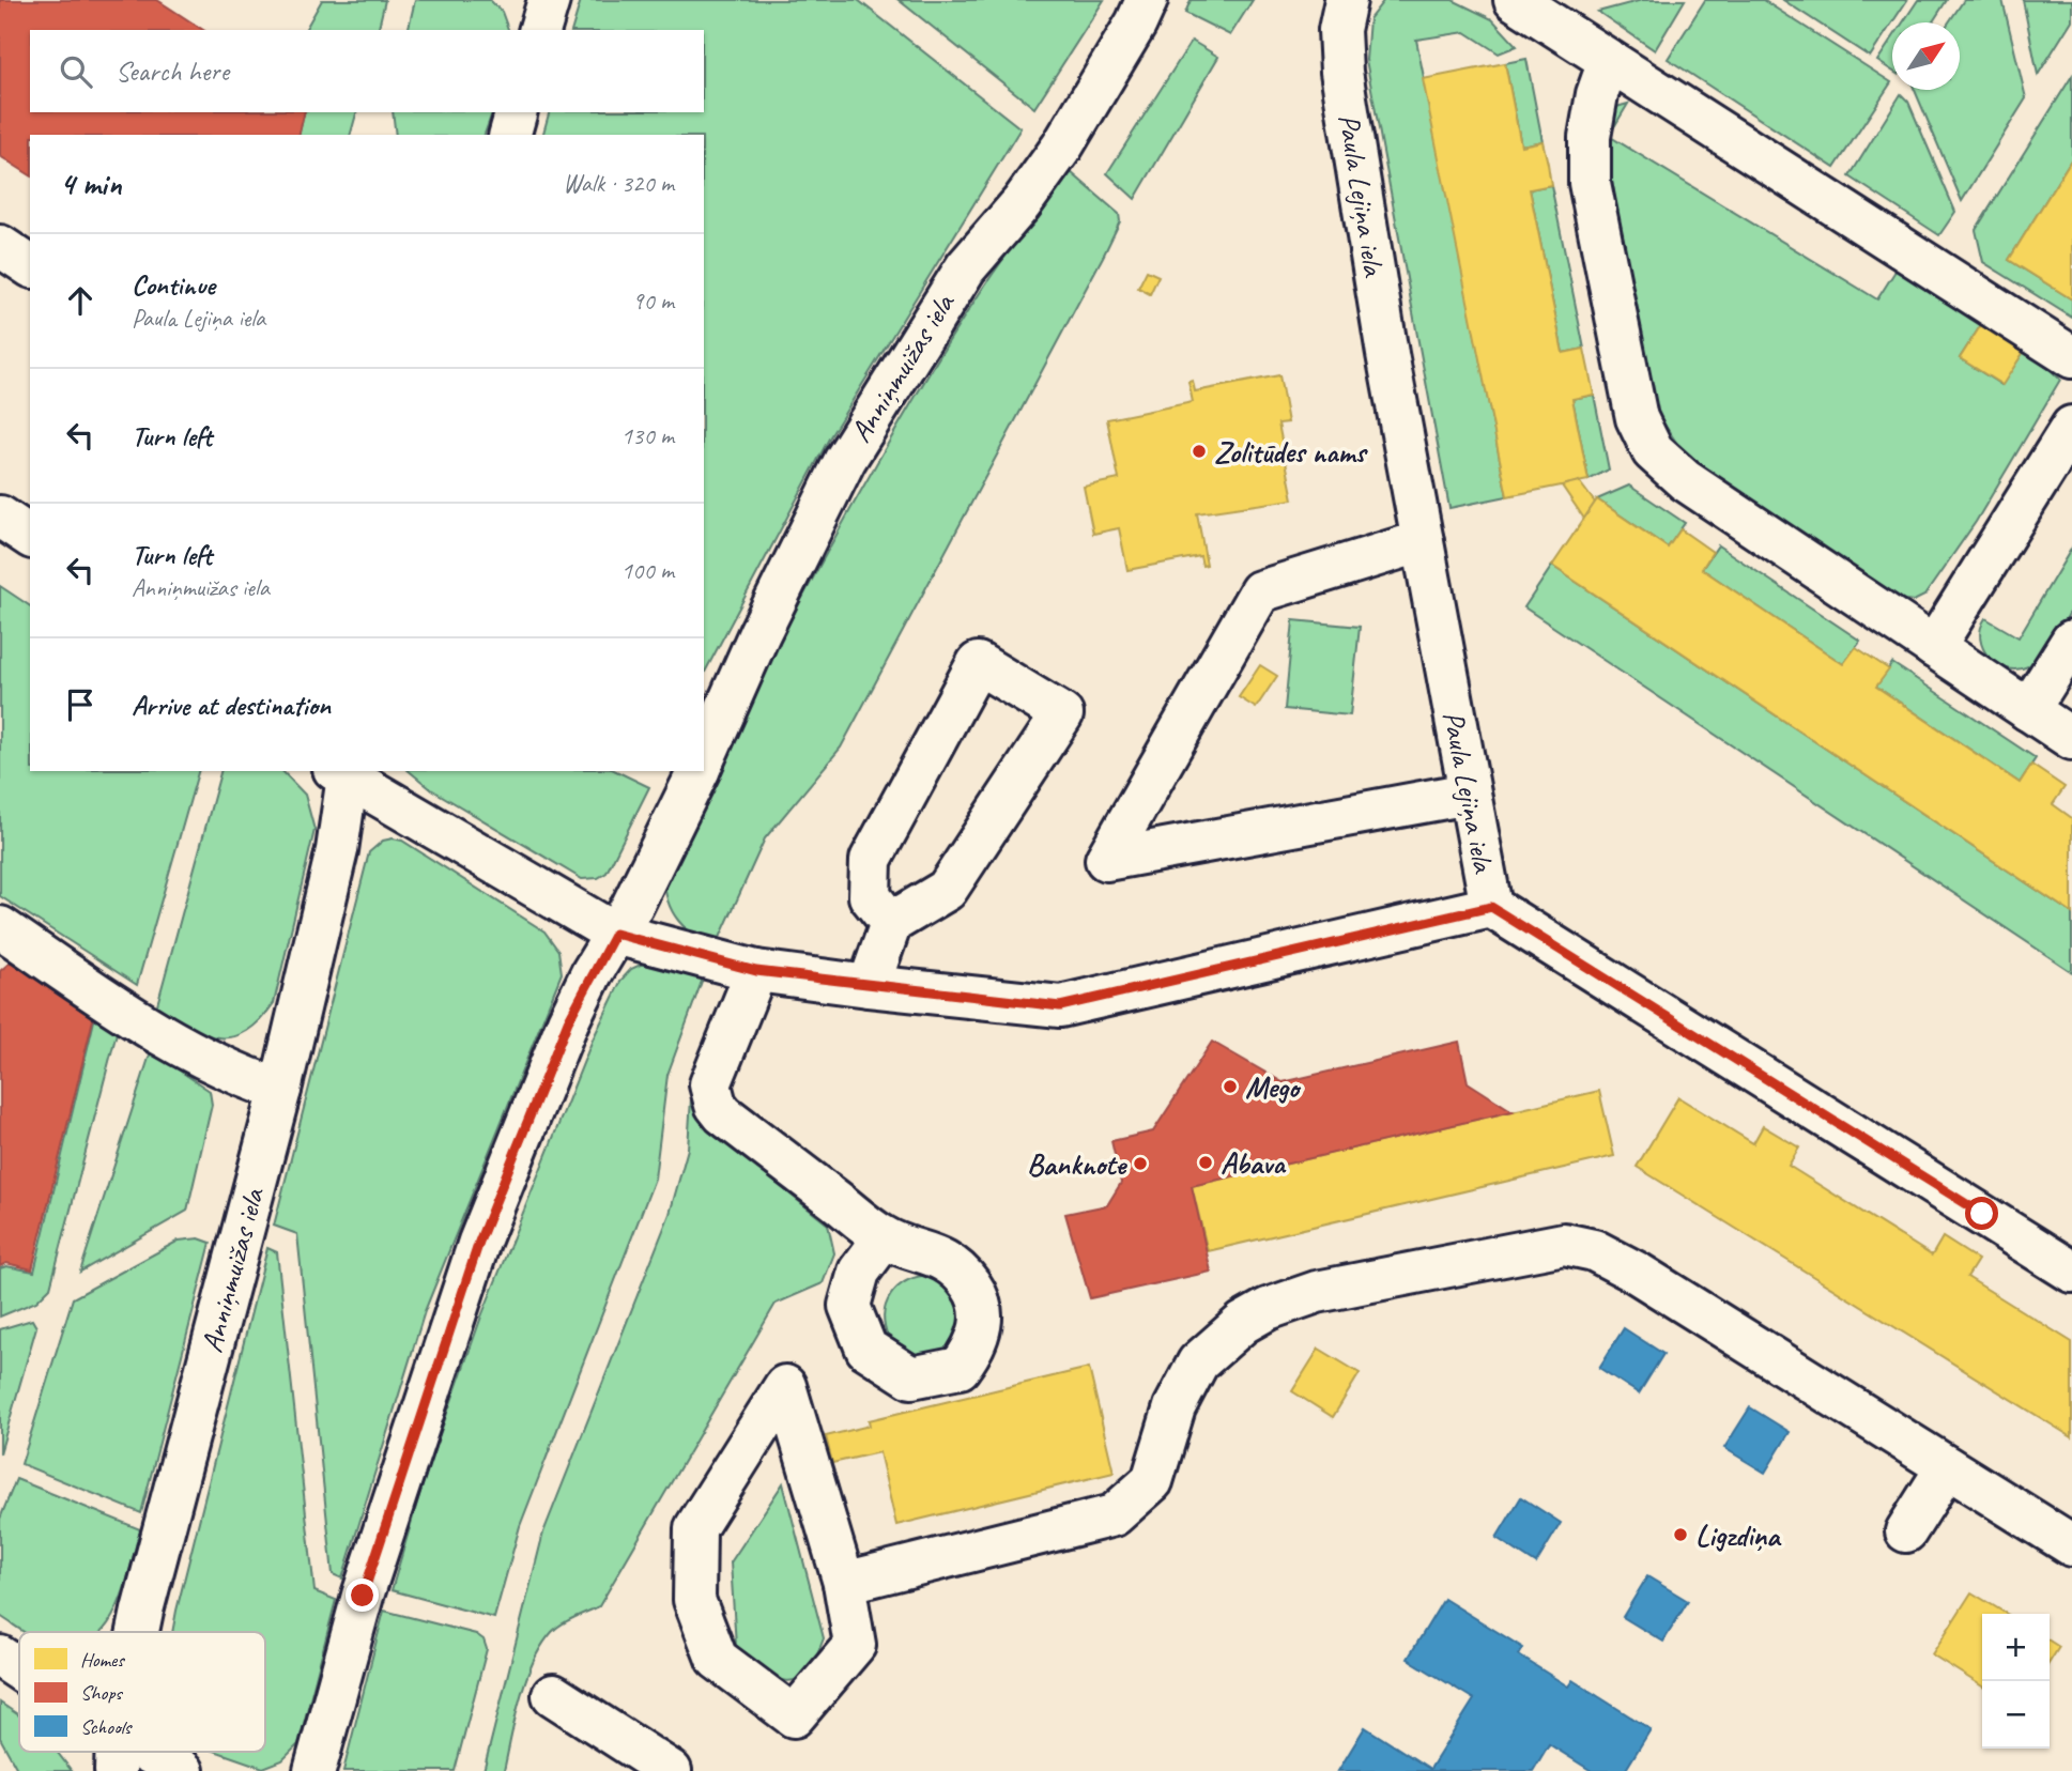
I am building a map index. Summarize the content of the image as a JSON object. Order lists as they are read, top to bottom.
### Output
{
  "streets": {
    "street": ["Paula Lejiņa iela", "Anniņmuižas iela"]
  },
  "places": [
    "Zolitūdes nams",
    "Mego",
    "Abava",
    "Banknote",
    "Ligzdiņa"
  ],
  "legend": ["Homes", "Shops", "Schools"],
  "north": "top right",
  "page": {
    "search": "Search here",
    "heading": ["4 min", "Walk · 320 m"],
    "list": [
      ["Continue", "Paula Lejiņa iela", "90 m"],
      ["Turn left", "130 m"],
      ["Turn left", "Anniņmuižas iela", "100 m"],
      "Arrive at destination"
    ],
    "map_buttons": ["+", "−"]
  }
}
